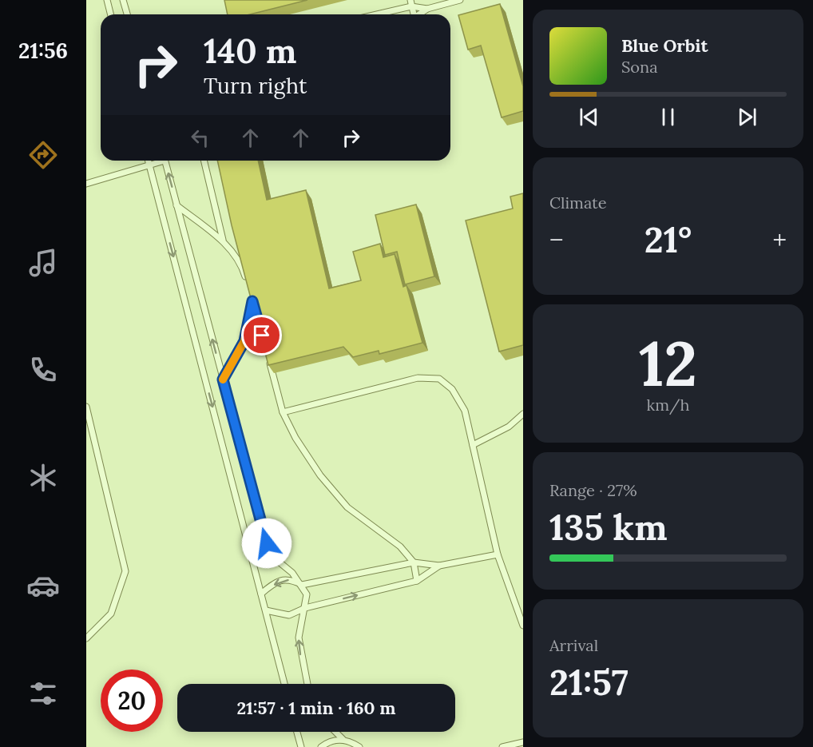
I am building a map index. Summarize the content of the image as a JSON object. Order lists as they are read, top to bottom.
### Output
{
  "page": {
    "tabs": "21:56",
    "turn": ["140 m", "Turn right"],
    "song": ["Blue Orbit", "Sona"],
    "tile": [
      "Climate",
      ["12", "km/h"],
      ["Range · 27%", "135 km"],
      ["Arrival", "21:57"]
    ],
    "heat": ["−", "21°", "+"],
    "limit": "20",
    "trip": "21:57 · 1 min · 160 m"
  }
}
